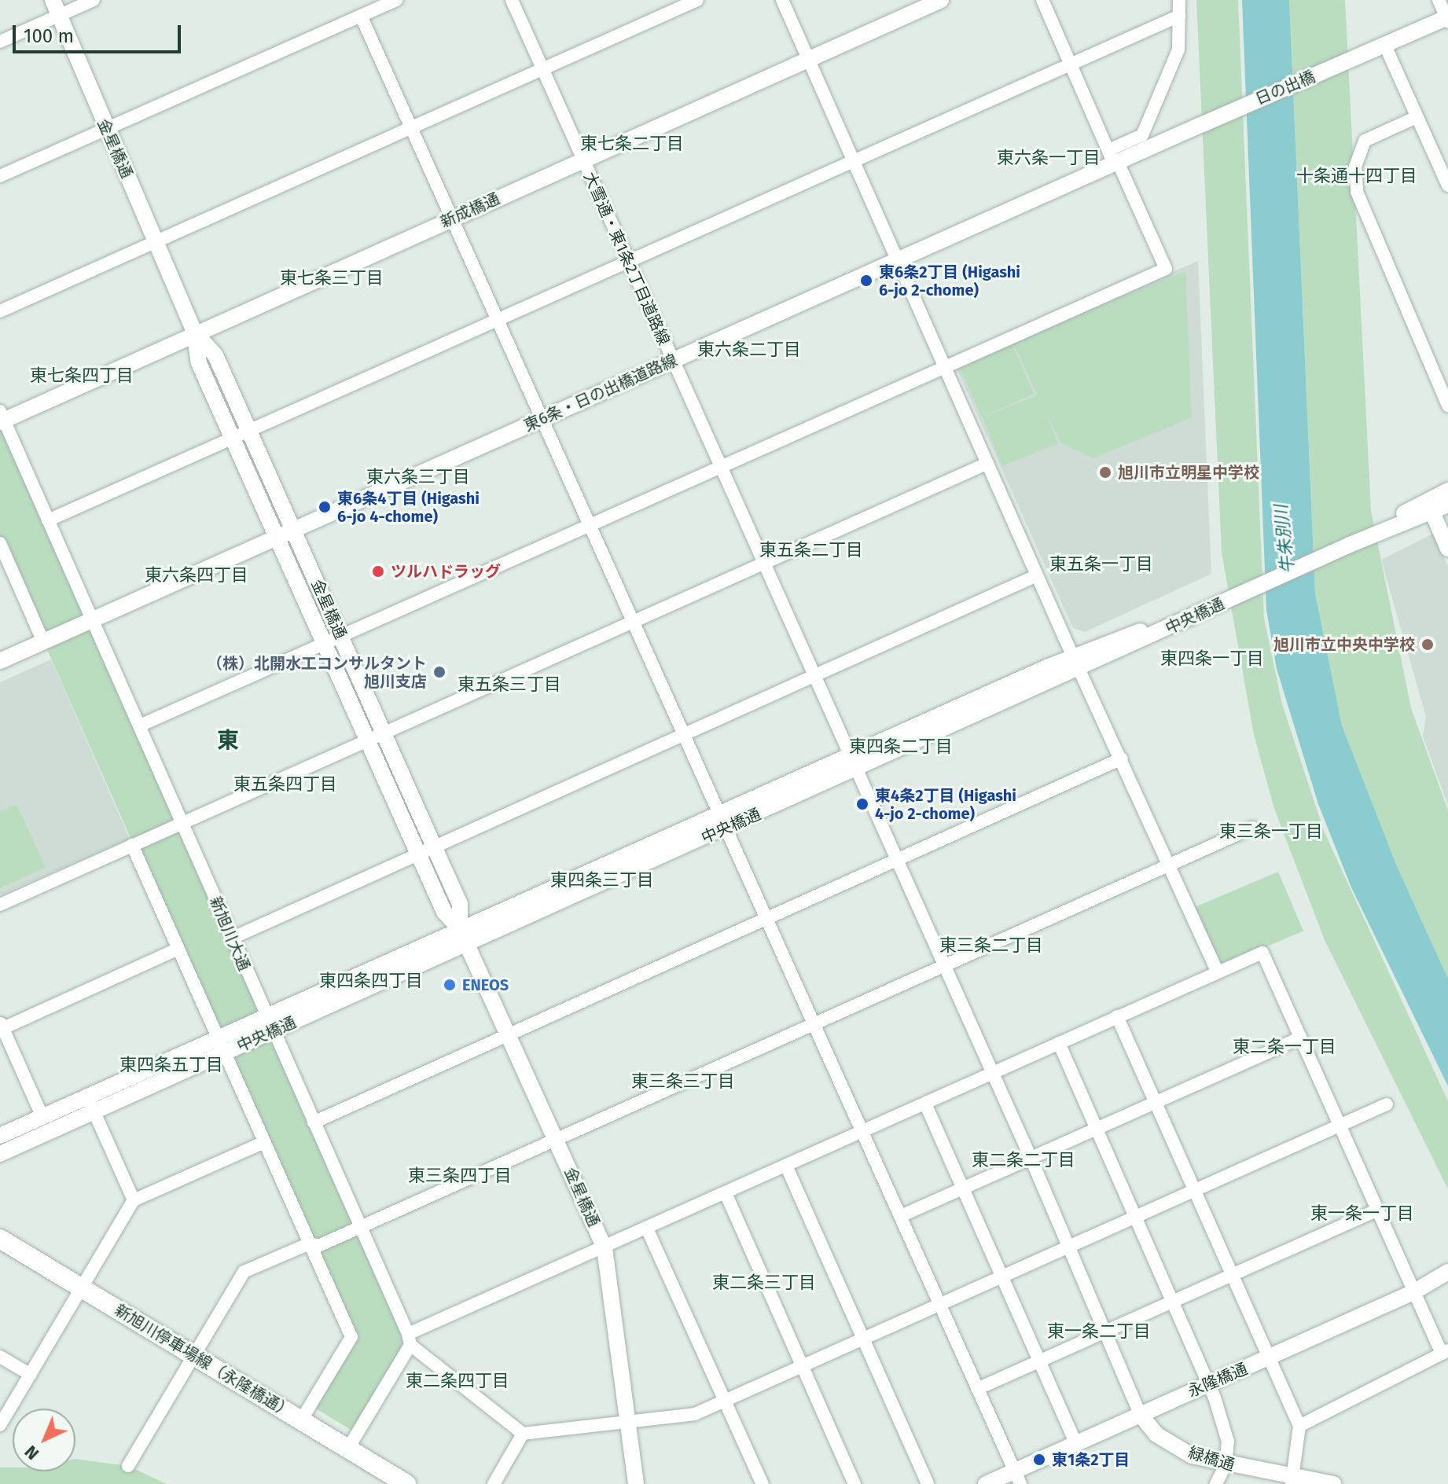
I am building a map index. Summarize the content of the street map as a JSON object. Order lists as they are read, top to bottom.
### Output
{
  "streets": {
    "main road": ["新旭川停車場線（永隆橋通）"],
    "street": [
      "日の出橋",
      "金星橋通",
      "新成橋通",
      "大雪通・東1条2丁目道路線",
      "東6条・日の出橋道路線",
      "中央橋通",
      "新旭川大通",
      "永隆橋通",
      "緑橋通"
    ]
  },
  "crossings": [
    ["日の出橋", "東6条・日の出橋道路線"],
    ["金星橋通", "新成橋通"],
    ["金星橋通", "東6条・日の出橋道路線"],
    ["金星橋通", "中央橋通"],
    ["新成橋通", "大雪通・東1条2丁目道路線"],
    ["新成橋通", "新旭川大通"],
    ["大雪通・東1条2丁目道路線", "東6条・日の出橋道路線"],
    ["大雪通・東1条2丁目道路線", "中央橋通"],
    ["大雪通・東1条2丁目道路線", "永隆橋通"],
    ["大雪通・東1条2丁目道路線", "緑橋通"],
    ["東6条・日の出橋道路線", "新旭川大通"],
    ["中央橋通", "新旭川大通"],
    ["永隆橋通", "緑橋通"]
  ],
  "districts": [
    "東七条二丁目",
    "東六条一丁目",
    "十条通十四丁目",
    "東七条三丁目",
    "東六条二丁目",
    "東七条四丁目",
    "東六条三丁目",
    "東五条二丁目",
    "東五条一丁目",
    "東六条四丁目",
    "東四条一丁目",
    "東五条三丁目",
    "東",
    "東四条二丁目",
    "東五条四丁目",
    "東三条一丁目",
    "東四条三丁目",
    "東三条二丁目",
    "東四条四丁目",
    "東二条一丁目",
    "東四条五丁目",
    "東三条三丁目",
    "東二条二丁目",
    "東三条四丁目",
    "東一条一丁目",
    "東二条三丁目",
    "東一条二丁目",
    "東二条四丁目"
  ],
  "water": ["牛朱別川"],
  "places": [
    "東6条2丁目 (Higashi 6-jo 2-chome)",
    "旭川市立明星中学校",
    "東6条4丁目 (Higashi 6-jo 4-chome)",
    "ツルハドラッグ",
    "旭川市立中央中学校",
    "（株）北開水工コンサルタント 旭川支店",
    "東4条2丁目 (Higashi 4-jo 2-chome)",
    "ENEOS",
    "東1条2丁目"
  ],
  "scale_bar": "100 m",
  "north": "bottom left"
}
